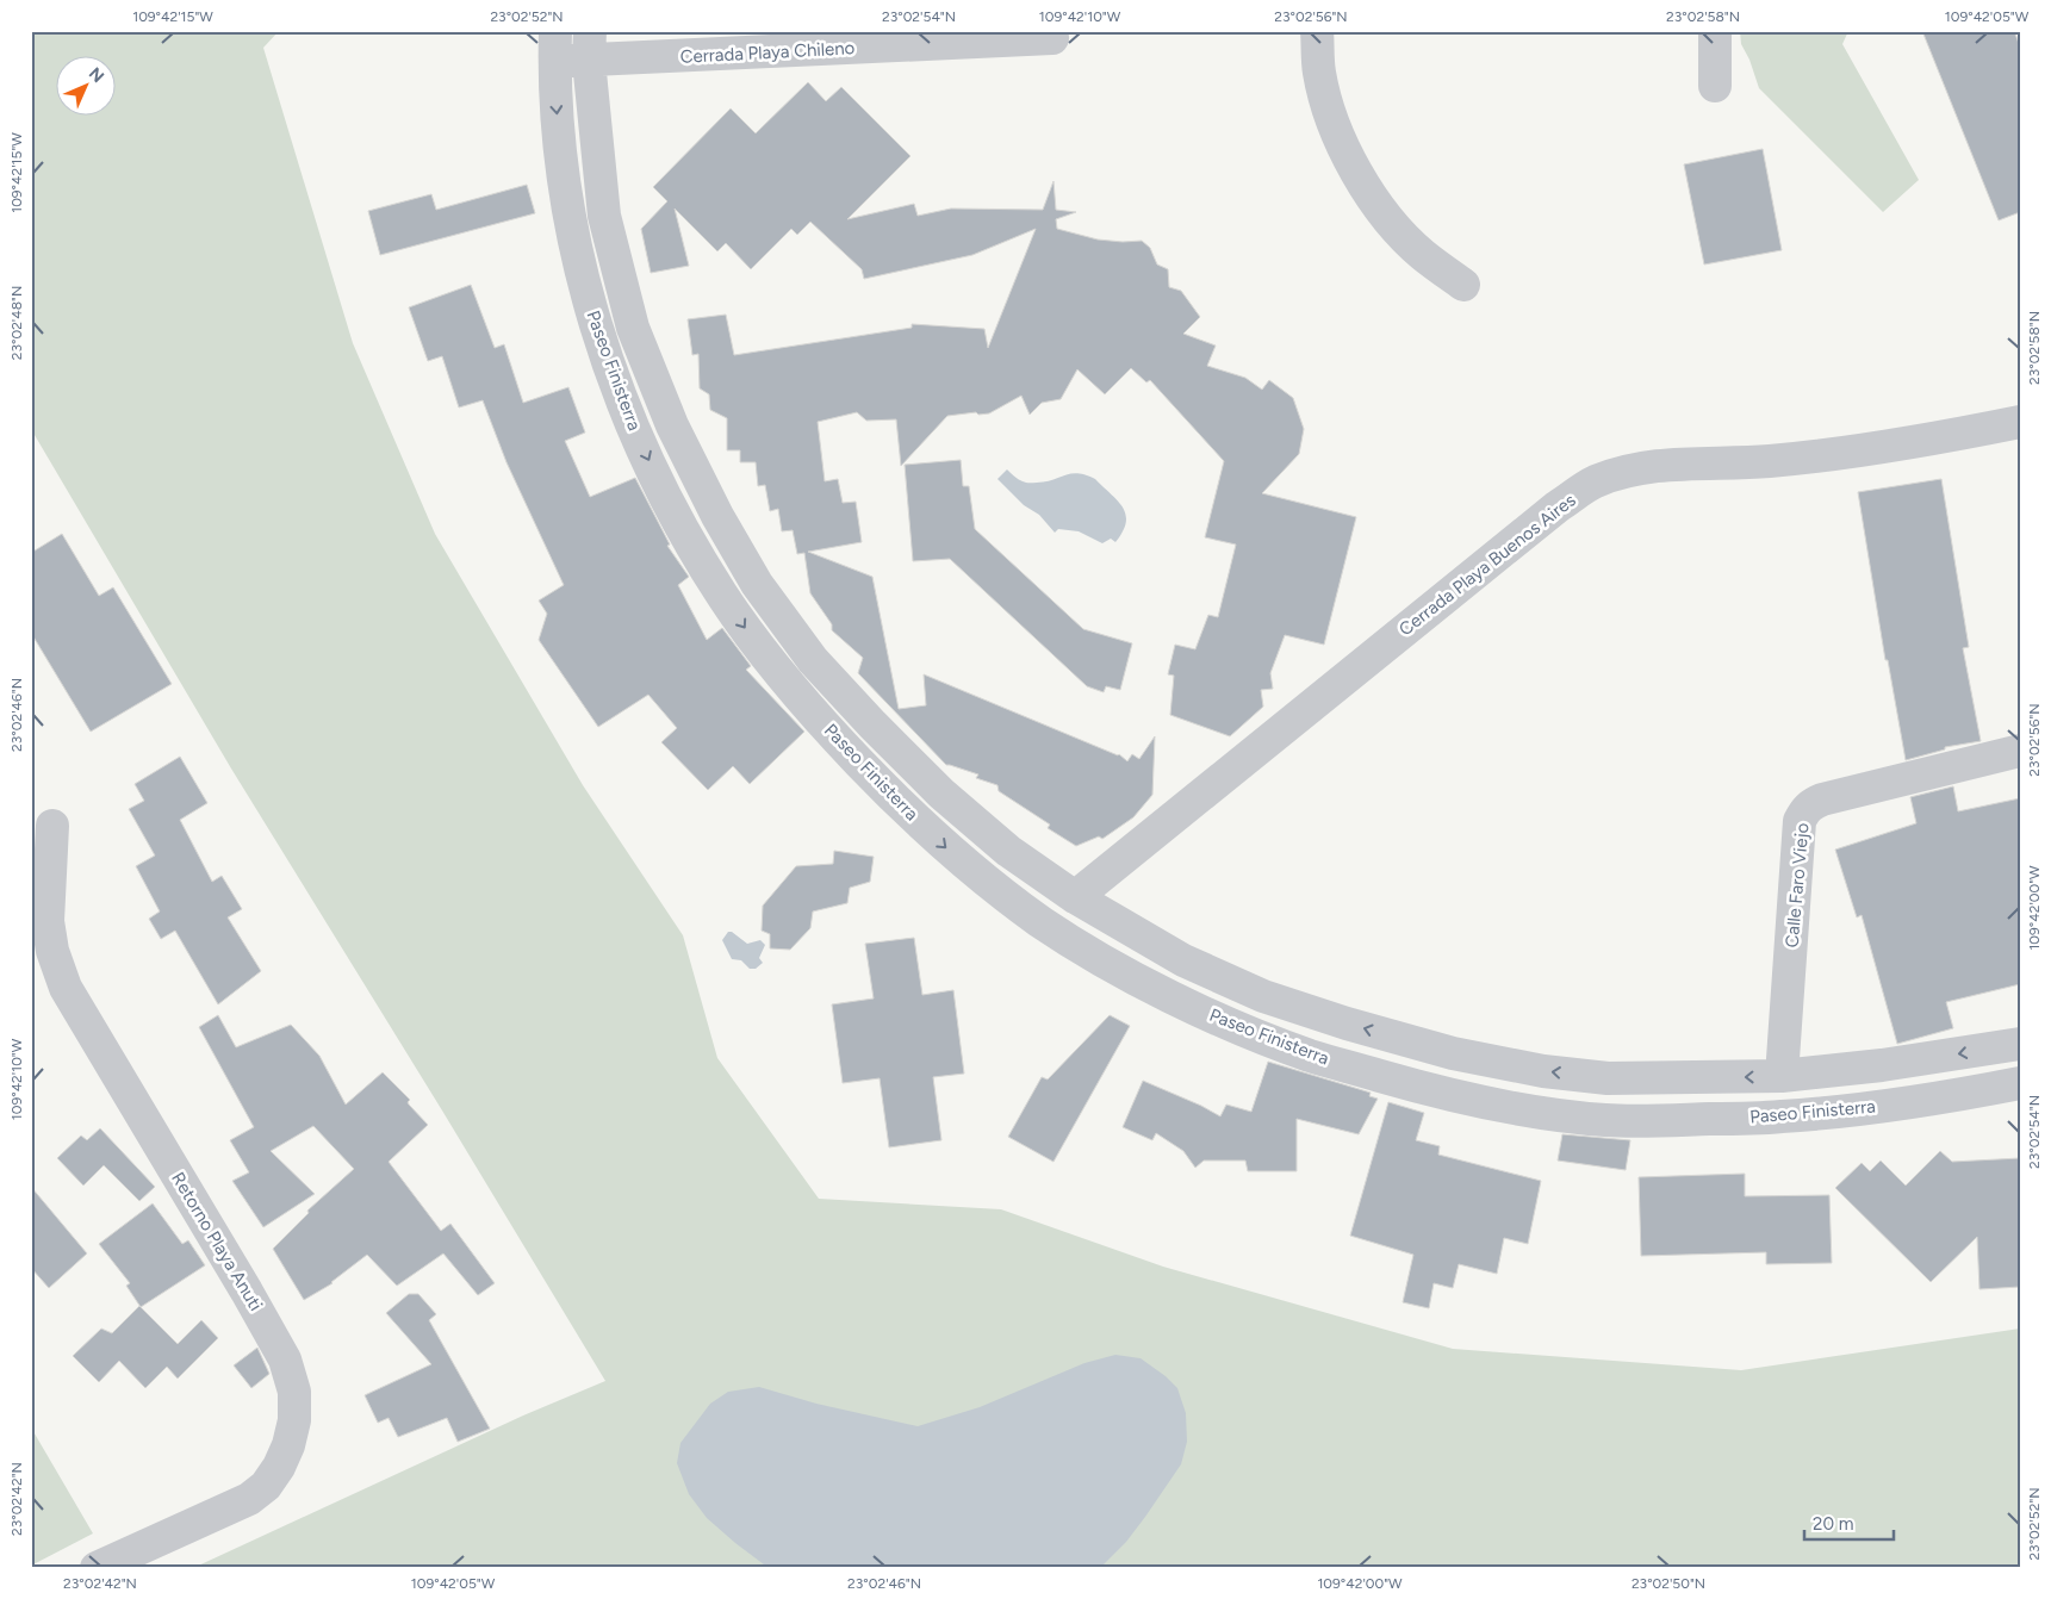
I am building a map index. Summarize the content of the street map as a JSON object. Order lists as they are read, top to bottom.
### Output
{
  "streets": {
    "street": [
      "Cerrada Playa Chileno",
      "Paseo Finisterra",
      "Cerrada Playa Buenos Aires",
      "Calle Faro Viejo",
      "Retorno Playa Anuti"
    ]
  },
  "crossings": [
    ["Cerrada Playa Chileno", "Paseo Finisterra"],
    ["Paseo Finisterra", "Cerrada Playa Buenos Aires"],
    ["Paseo Finisterra", "Calle Faro Viejo"]
  ],
  "scale_bar": "20 m",
  "north": "top right",
  "coordinates": [
    "109°42'15\"W",
    "23°02'52\"N",
    "23°02'54\"N",
    "109°42'10\"W",
    "23°02'56\"N",
    "23°02'58\"N",
    "109°42'05\"W",
    "23°02'48\"N",
    "23°02'46\"N",
    "109°42'00\"W",
    "23°02'42\"N",
    "23°02'50\"N"
  ]
}
